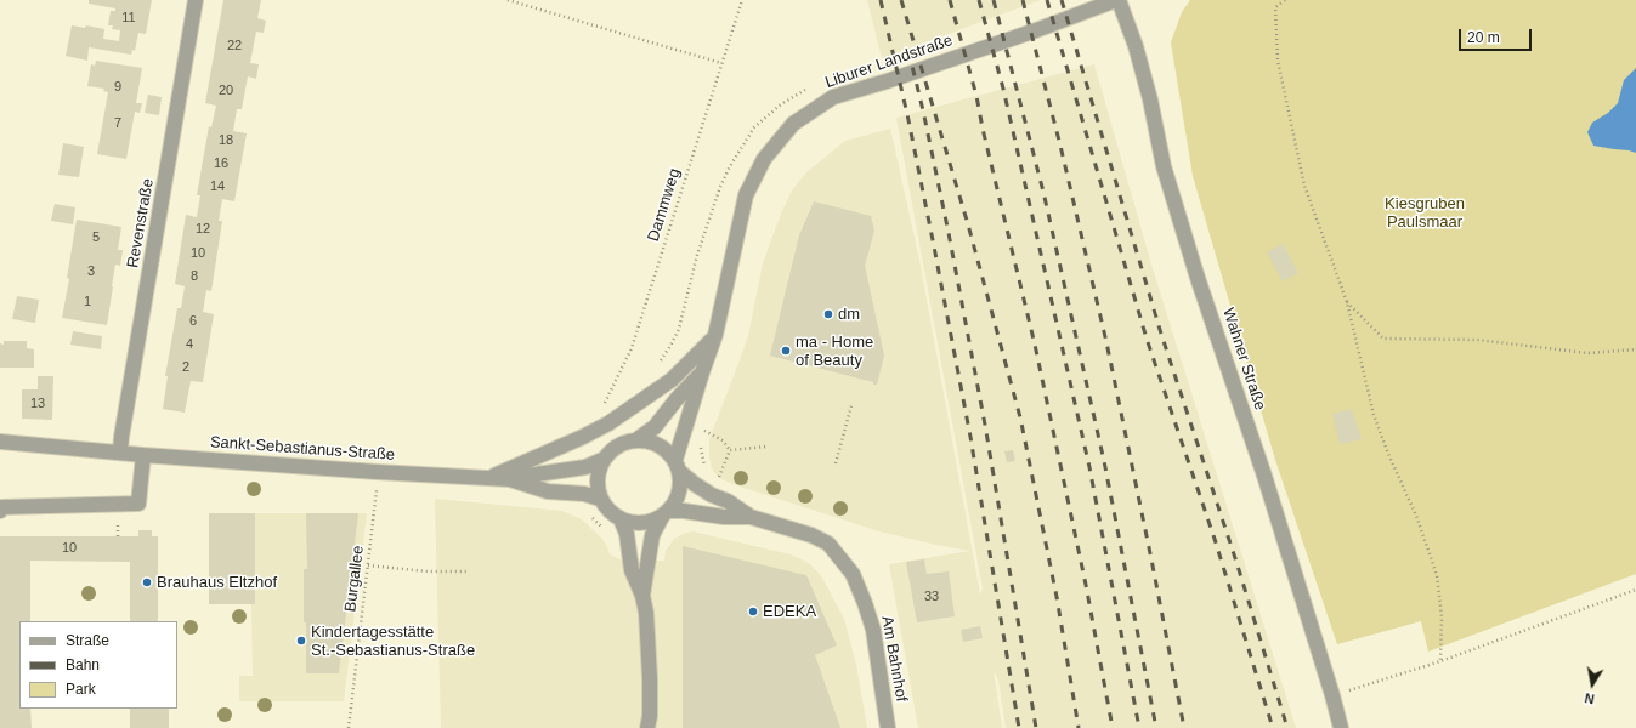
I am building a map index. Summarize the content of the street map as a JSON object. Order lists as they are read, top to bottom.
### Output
{
  "streets": {
    "street": [
      "Liburer Landstraße",
      "Revenstraße",
      "Wahner Straße",
      "Sankt-Sebastianus-Straße",
      "Am Bahnhof"
    ],
    "path": ["Dammweg", "Burgallee"]
  },
  "crossings": [
    ["Liburer Landstraße", "Wahner Straße"],
    ["Liburer Landstraße", "Sankt-Sebastianus-Straße"],
    ["Liburer Landstraße", "Am Bahnhof"],
    ["Revenstraße", "Sankt-Sebastianus-Straße"],
    ["Sankt-Sebastianus-Straße", "Am Bahnhof"]
  ],
  "parks": ["Kiesgruben Paulsmaar"],
  "places": [
    "dm",
    "ma - Home of Beauty",
    "Brauhaus Eltzhof",
    "EDEKA",
    "Kindertagesstätte St.-Sebastianus-Straße"
  ],
  "house_numbers": [
    "11",
    "22",
    "9",
    "20",
    "7",
    "18",
    "16",
    "14",
    "12",
    "5",
    "10",
    "3",
    "8",
    "1",
    "6",
    "4",
    "2",
    "13",
    "10",
    "33"
  ],
  "legend": ["Straße", "Bahn", "Park"],
  "scale_bar": "20 m",
  "north": "bottom"
}
